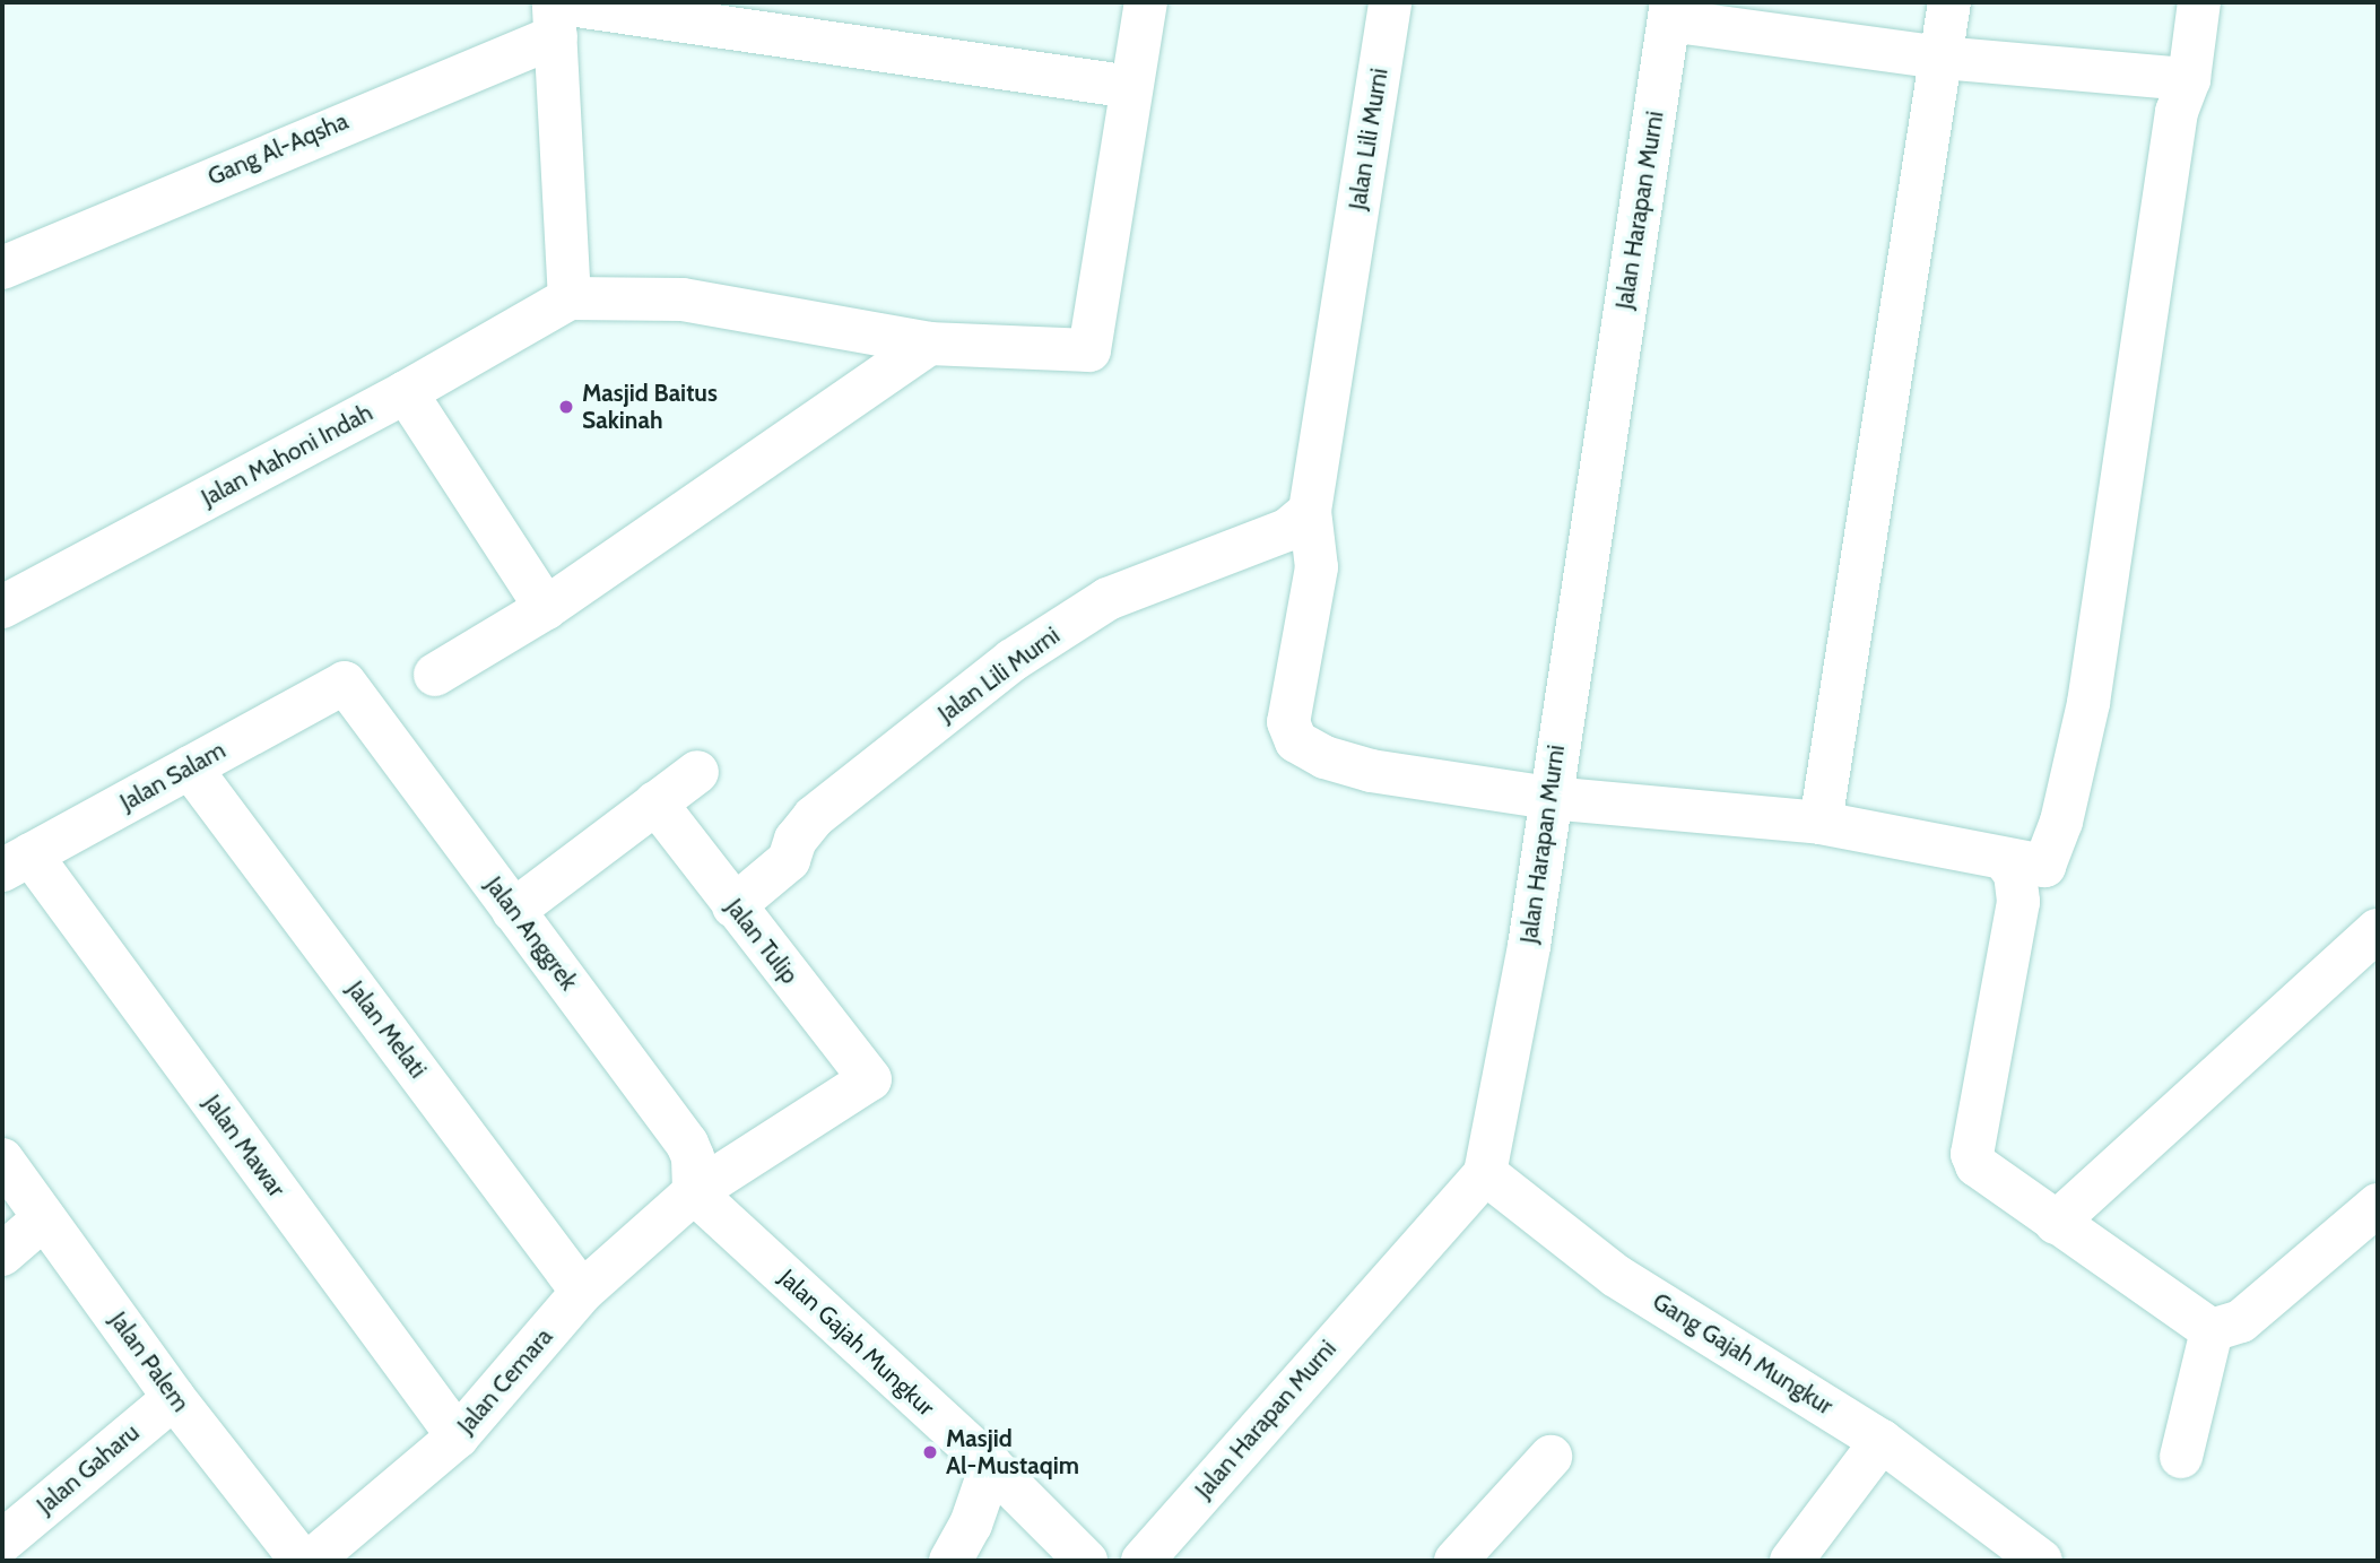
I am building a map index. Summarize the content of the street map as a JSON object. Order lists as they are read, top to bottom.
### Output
{
  "streets": {
    "street": [
      "Jalan Lili Murni",
      "Gang Al-Aqsha",
      "Jalan Harapan Murni",
      "Jalan Mahoni Indah",
      "Jalan Salam",
      "Jalan Anggrek",
      "Jalan Tulip",
      "Jalan Melati",
      "Jalan Mawar",
      "Jalan Gajah Mungkur",
      "Gang Gajah Mungkur",
      "Jalan Palem",
      "Jalan Cemara",
      "Jalan Gaharu"
    ]
  },
  "crossings": [
    ["Jalan Lili Murni", "Jalan Harapan Murni"],
    ["Jalan Lili Murni", "Jalan Tulip"],
    ["Jalan Harapan Murni", "Gang Gajah Mungkur"],
    ["Jalan Salam", "Jalan Anggrek"],
    ["Jalan Salam", "Jalan Melati"],
    ["Jalan Salam", "Jalan Mawar"],
    ["Jalan Anggrek", "Jalan Gajah Mungkur"],
    ["Jalan Anggrek", "Jalan Cemara"],
    ["Jalan Tulip", "Jalan Cemara"],
    ["Jalan Melati", "Jalan Cemara"],
    ["Jalan Mawar", "Jalan Cemara"],
    ["Jalan Gajah Mungkur", "Jalan Cemara"],
    ["Jalan Palem", "Jalan Gaharu"]
  ],
  "places": ["Masjid Baitus Sakinah", "Masjid Al-Mustaqim"]
}
